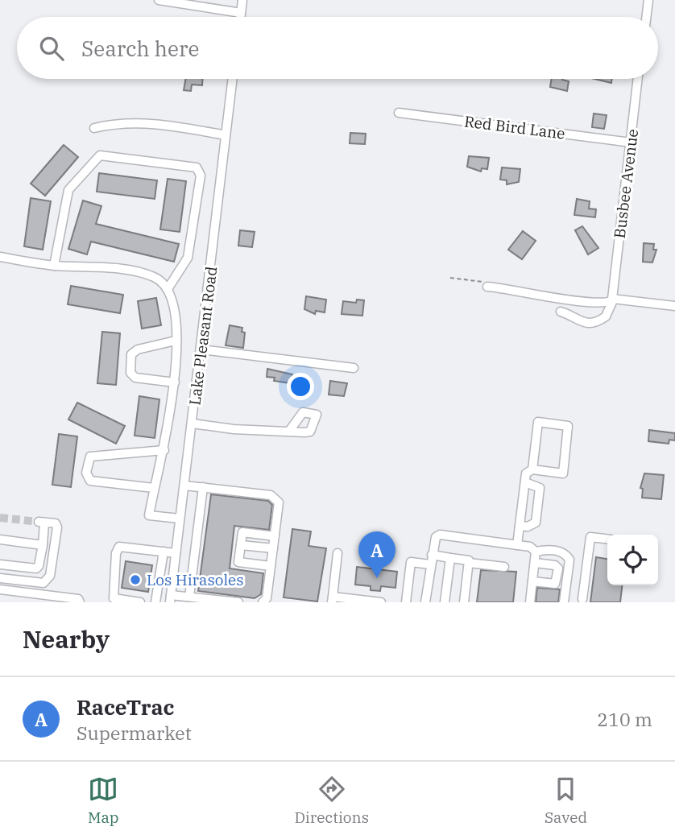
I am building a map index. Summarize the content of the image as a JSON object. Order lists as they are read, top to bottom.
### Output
{
  "streets": {
    "street": ["Red Bird Lane", "Busbee Avenue", "Lake Pleasant Road"]
  },
  "crossings": [
    ["Red Bird Lane", "Busbee Avenue"]
  ],
  "places": ["Los Hirasoles"],
  "page": {
    "search": "Search here",
    "pins": "A",
    "heading": "Nearby",
    "list": [
      {
        "mark": "A",
        "name": "RaceTrac",
        "note": "Supermarket",
        "value": "210 m"
      }
    ],
    "nav": ["Map", "Directions", "Saved"]
  }
}
